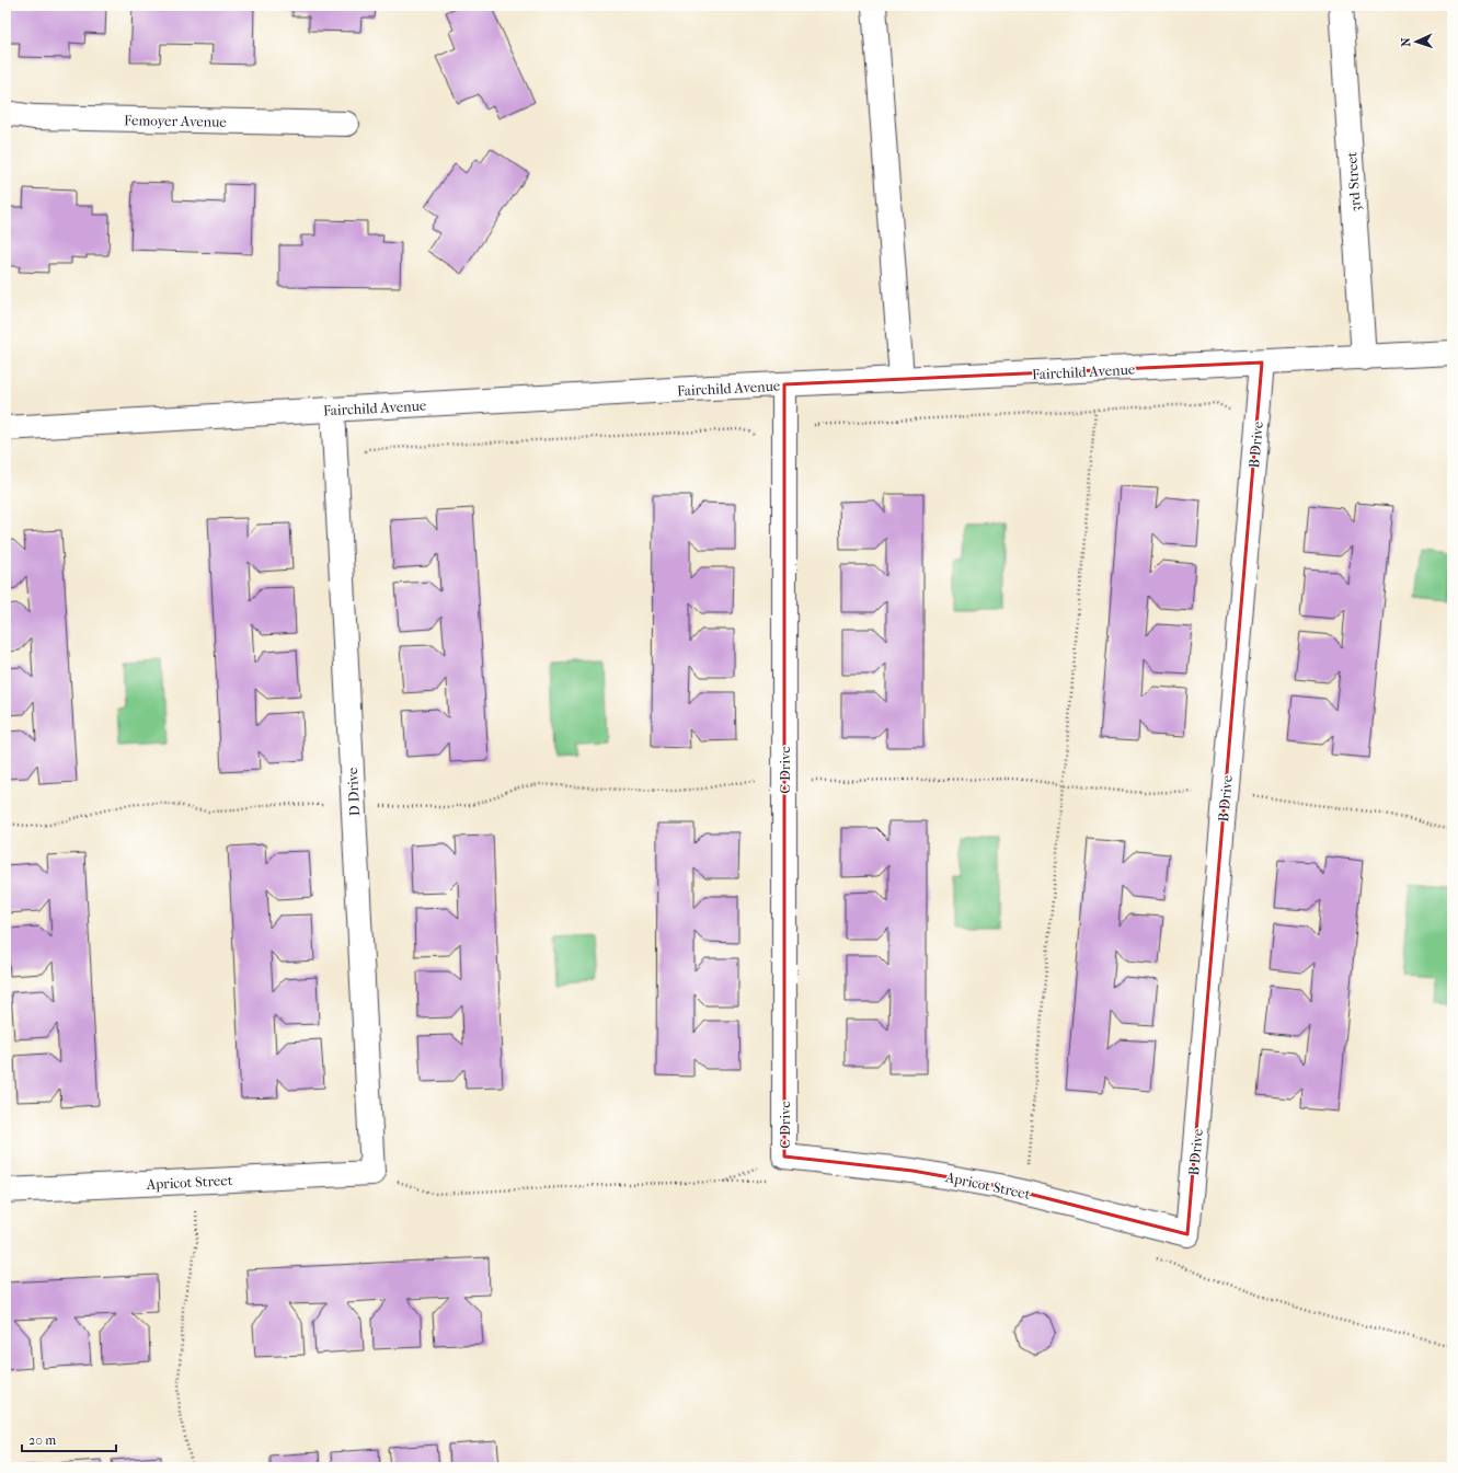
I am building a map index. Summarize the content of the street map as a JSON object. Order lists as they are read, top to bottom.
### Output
{
  "streets": {
    "street": [
      "Femoyer Avenue",
      "3rd Street",
      "Fairchild Avenue",
      "B Drive",
      "C Drive",
      "D Drive",
      "Apricot Street"
    ]
  },
  "crossings": [
    ["3rd Street", "Fairchild Avenue"],
    ["Fairchild Avenue", "B Drive"],
    ["Fairchild Avenue", "C Drive"],
    ["Fairchild Avenue", "D Drive"],
    ["B Drive", "Apricot Street"],
    ["C Drive", "Apricot Street"],
    ["D Drive", "Apricot Street"]
  ],
  "scale_bar": "20 m",
  "north": "left"
}
